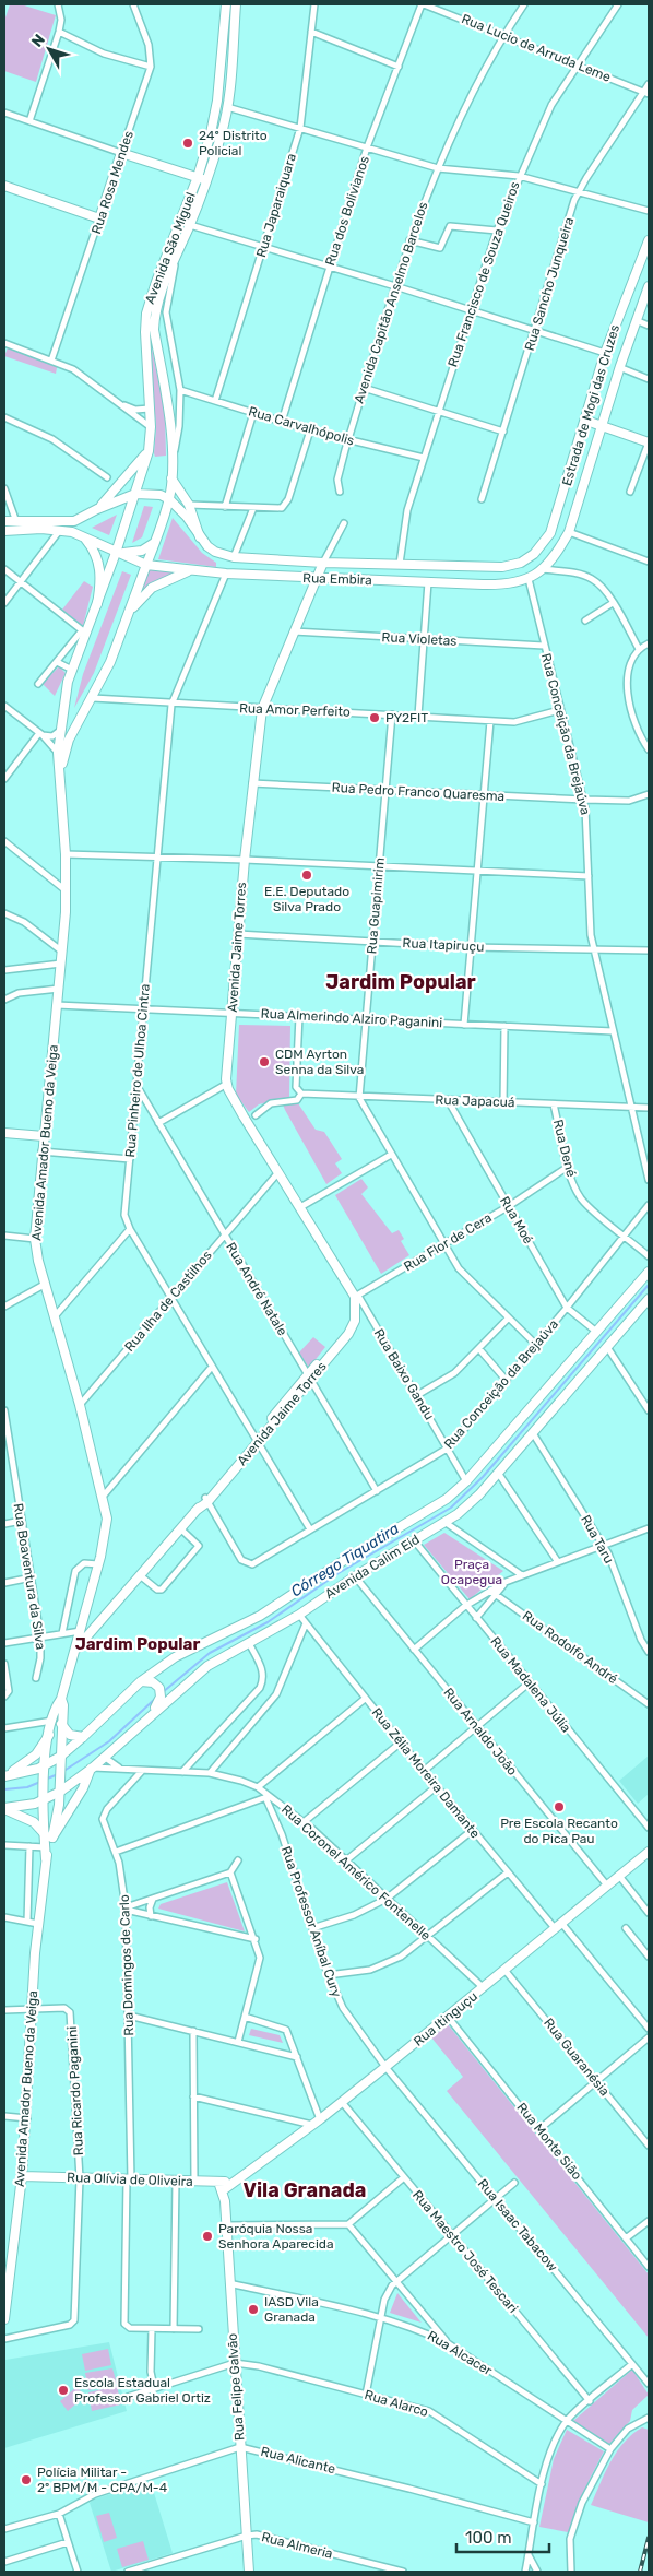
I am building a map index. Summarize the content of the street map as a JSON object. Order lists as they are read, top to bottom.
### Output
{
  "streets": {
    "main road": [
      "Rua Rosa Mendes",
      "Avenida São Miguel",
      "Estrada de Mogi das Cruzes",
      "Rua Embira",
      "Avenida Jaime Torres",
      "Avenida Amador Bueno da Veiga",
      "Avenida Calim Eid",
      "Rua Itinguçu",
      "Rua Olívia de Oliveira",
      "Rua Felipe Galvão"
    ],
    "street": [
      "Rua Lucio de Arruda Leme",
      "Rua Japaraiquara",
      "Rua dos Bolivianos",
      "Rua Francisco de Souza Queiros",
      "Rua Sancho Junqueira",
      "Avenida Capitão Anselmo Barcelos",
      "Rua Carvalhópolis",
      "Rua Violetas",
      "Rua Amor Perfeito",
      "Rua Conceição da Brejaúva",
      "Rua Pedro Franco Quaresma",
      "Rua Guapimirim",
      "Rua Itapiruçu",
      "Rua Almerindo Alziro Paganini",
      "Rua Pinheiro de Ulhoa Cintra",
      "Rua Japacuá",
      "Rua Dené",
      "Rua Moé",
      "Rua Flor de Cera",
      "Rua André Natale",
      "Rua Ilha de Castilhos",
      "Rua Baixo Gandu",
      "Rua Taru",
      "Rua Boaventura da Silva",
      "Rua Rodolfo André",
      "Rua Madalena Júlia",
      "Rua Arnaldo João",
      "Rua Zélia Moreira Damante",
      "Rua Coronel Américo Fontenelle",
      "Rua Professor Aníbal Cury",
      "Rua Domingos de Carlo",
      "Rua Guaranésia",
      "Rua Ricardo Paganini",
      "Rua Monte Sião",
      "Rua Isaac Tabacow",
      "Rua Maestro José Tescari",
      "Rua Alcacer",
      "Rua Alarco",
      "Rua Alicante",
      "Rua Almeria"
    ]
  },
  "crossings": [
    ["Rua Lucio de Arruda Leme", "Rua dos Bolivianos"],
    ["Rua Lucio de Arruda Leme", "Rua Francisco de Souza Queiros"],
    ["Rua Lucio de Arruda Leme", "Rua Sancho Junqueira"],
    ["Rua Lucio de Arruda Leme", "Avenida Capitão Anselmo Barcelos"],
    ["Rua Japaraiquara", "Rua Carvalhópolis"],
    ["Rua dos Bolivianos", "Rua Carvalhópolis"],
    ["Avenida São Miguel", "Rua Carvalhópolis"],
    ["Avenida São Miguel", "Rua Embira"],
    ["Avenida São Miguel", "Avenida Amador Bueno da Veiga"],
    ["Rua Francisco de Souza Queiros", "Rua Carvalhópolis"],
    ["Rua Francisco de Souza Queiros", "Rua Embira"],
    ["Avenida Capitão Anselmo Barcelos", "Rua Carvalhópolis"],
    ["Estrada de Mogi das Cruzes", "Rua Embira"],
    ["Estrada de Mogi das Cruzes", "Rua Conceição da Brejaúva"],
    ["Rua Embira", "Rua Conceição da Brejaúva"],
    ["Rua Embira", "Avenida Jaime Torres"],
    ["Rua Embira", "Rua Pinheiro de Ulhoa Cintra"],
    ["Rua Embira", "Avenida Amador Bueno da Veiga"],
    ["Rua Violetas", "Rua Conceição da Brejaúva"],
    ["Rua Violetas", "Avenida Jaime Torres"],
    ["Rua Amor Perfeito", "Rua Conceição da Brejaúva"],
    ["Rua Amor Perfeito", "Rua Guapimirim"],
    ["Rua Amor Perfeito", "Avenida Jaime Torres"],
    ["Rua Amor Perfeito", "Rua Pinheiro de Ulhoa Cintra"],
    ["Rua Amor Perfeito", "Avenida Amador Bueno da Veiga"],
    ["Rua Conceição da Brejaúva", "Rua Pedro Franco Quaresma"],
    ["Rua Conceição da Brejaúva", "Rua Itapiruçu"],
    ["Rua Conceição da Brejaúva", "Avenida Jaime Torres"],
    ["Rua Conceição da Brejaúva", "Rua Almerindo Alziro Paganini"],
    ["Rua Conceição da Brejaúva", "Rua Pinheiro de Ulhoa Cintra"],
    ["Rua Conceição da Brejaúva", "Rua Japacuá"],
    ["Rua Conceição da Brejaúva", "Rua Dené"],
    ["Rua Conceição da Brejaúva", "Rua Moé"],
    ["Rua Conceição da Brejaúva", "Rua André Natale"],
    ["Rua Conceição da Brejaúva", "Rua Baixo Gandu"],
    ["Rua Pedro Franco Quaresma", "Rua Guapimirim"],
    ["Rua Pedro Franco Quaresma", "Avenida Jaime Torres"],
    ["Rua Guapimirim", "Rua Itapiruçu"],
    ["Rua Guapimirim", "Rua Almerindo Alziro Paganini"],
    ["Rua Guapimirim", "Rua Japacuá"],
    ["Rua Itapiruçu", "Avenida Jaime Torres"],
    ["Avenida Jaime Torres", "Rua Almerindo Alziro Paganini"],
    ["Avenida Jaime Torres", "Rua Pinheiro de Ulhoa Cintra"],
    ["Avenida Jaime Torres", "Avenida Amador Bueno da Veiga"],
    ["Avenida Jaime Torres", "Rua Flor de Cera"],
    ["Avenida Jaime Torres", "Rua André Natale"],
    ["Avenida Jaime Torres", "Rua Baixo Gandu"],
    ["Rua Almerindo Alziro Paganini", "Rua Pinheiro de Ulhoa Cintra"],
    ["Rua Almerindo Alziro Paganini", "Avenida Amador Bueno da Veiga"],
    ["Rua Pinheiro de Ulhoa Cintra", "Rua André Natale"],
    ["Rua Pinheiro de Ulhoa Cintra", "Rua Ilha de Castilhos"],
    ["Rua Japacuá", "Rua Dené"],
    ["Rua Japacuá", "Rua Moé"],
    ["Avenida Amador Bueno da Veiga", "Rua Ilha de Castilhos"],
    ["Avenida Amador Bueno da Veiga", "Avenida Calim Eid"],
    ["Avenida Amador Bueno da Veiga", "Rua Ricardo Paganini"],
    ["Avenida Amador Bueno da Veiga", "Rua Olívia de Oliveira"],
    ["Rua Dené", "Rua Flor de Cera"],
    ["Rua Moé", "Rua Flor de Cera"],
    ["Rua Moé", "Avenida Calim Eid"],
    ["Rua Flor de Cera", "Rua Baixo Gandu"],
    ["Rua André Natale", "Rua Ilha de Castilhos"],
    ["Rua Baixo Gandu", "Avenida Calim Eid"],
    ["Rua Taru", "Avenida Calim Eid"],
    ["Avenida Calim Eid", "Rua Madalena Júlia"],
    ["Avenida Calim Eid", "Rua Arnaldo João"],
    ["Avenida Calim Eid", "Rua Zélia Moreira Damante"],
    ["Avenida Calim Eid", "Rua Coronel Américo Fontenelle"],
    ["Rua Arnaldo João", "Rua Itinguçu"],
    ["Rua Zélia Moreira Damante", "Rua Itinguçu"],
    ["Rua Coronel Américo Fontenelle", "Rua Professor Aníbal Cury"],
    ["Rua Coronel Américo Fontenelle", "Rua Domingos de Carlo"],
    ["Rua Coronel Américo Fontenelle", "Rua Itinguçu"],
    ["Rua Professor Aníbal Cury", "Rua Itinguçu"],
    ["Rua Professor Aníbal Cury", "Rua Isaac Tabacow"],
    ["Rua Domingos de Carlo", "Rua Olívia de Oliveira"],
    ["Rua Itinguçu", "Rua Guaranésia"],
    ["Rua Itinguçu", "Rua Monte Sião"],
    ["Rua Itinguçu", "Rua Olívia de Oliveira"],
    ["Rua Itinguçu", "Rua Isaac Tabacow"],
    ["Rua Itinguçu", "Rua Maestro José Tescari"],
    ["Rua Ricardo Paganini", "Rua Olívia de Oliveira"],
    ["Rua Olívia de Oliveira", "Rua Felipe Galvão"],
    ["Rua Alcacer", "Rua Felipe Galvão"],
    ["Rua Felipe Galvão", "Rua Alarco"],
    ["Rua Felipe Galvão", "Rua Alicante"],
    ["Rua Felipe Galvão", "Rua Almeria"]
  ],
  "districts": ["Jardim Popular", "Jardim Popular", "Vila Granada"],
  "water": ["Córrego Tiquatira"],
  "parks": ["Praça Ocapegua"],
  "places": [
    "24º Distrito Policial",
    "PY2FIT",
    "E.E. Deputado Silva Prado",
    "CDM Ayrton Senna da Silva",
    "Pre Escola Recanto do Pica Pau",
    "Paróquia Nossa Senhora Aparecida",
    "IASD Vila Granada",
    "Escola Estadual Professor Gabriel Ortiz",
    "Polícia Militar - 2º BPM/M - CPA/M-4"
  ],
  "scale_bar": "100 m",
  "north": "top left"
}
